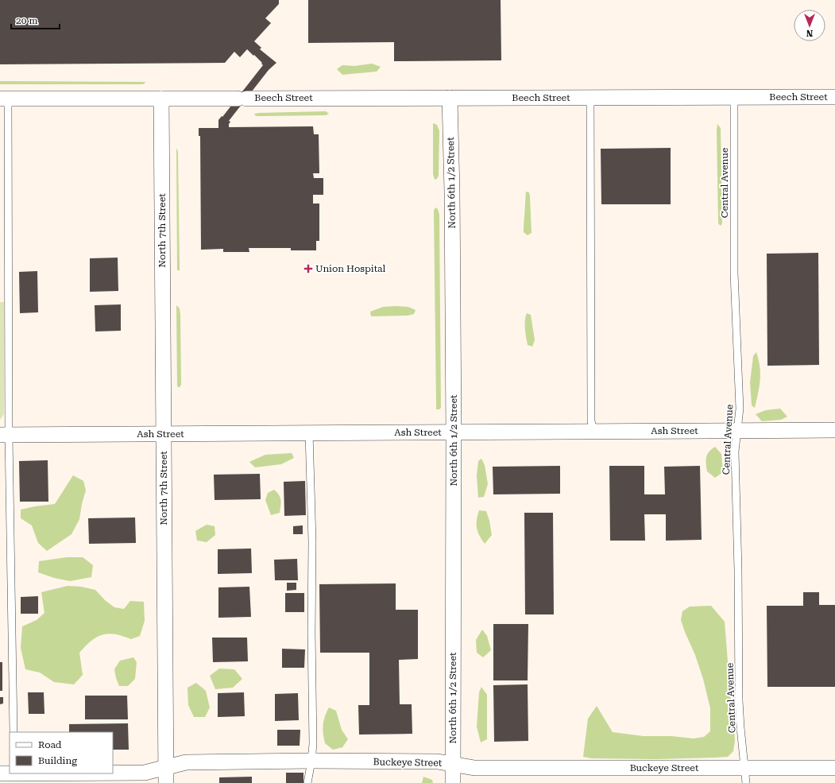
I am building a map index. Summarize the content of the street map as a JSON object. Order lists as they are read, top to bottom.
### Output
{
  "streets": {
    "street": [
      "Beech Street",
      "North 6th 1/2 Street",
      "North 7th Street",
      "Ash Street",
      "Buckeye Street"
    ],
    "lane": ["Central Avenue"]
  },
  "crossings": [
    ["Beech Street", "North 6th 1/2 Street"],
    ["Beech Street", "Central Avenue"],
    ["Beech Street", "North 7th Street"],
    ["North 6th 1/2 Street", "Ash Street"],
    ["North 6th 1/2 Street", "Buckeye Street"],
    ["Central Avenue", "Ash Street"],
    ["Central Avenue", "Buckeye Street"],
    ["North 7th Street", "Ash Street"],
    ["North 7th Street", "Buckeye Street"]
  ],
  "places": {
    "health": ["Union Hospital"]
  },
  "legend": ["Road", "Building"],
  "scale_bar": "20 m",
  "north": "bottom"
}
